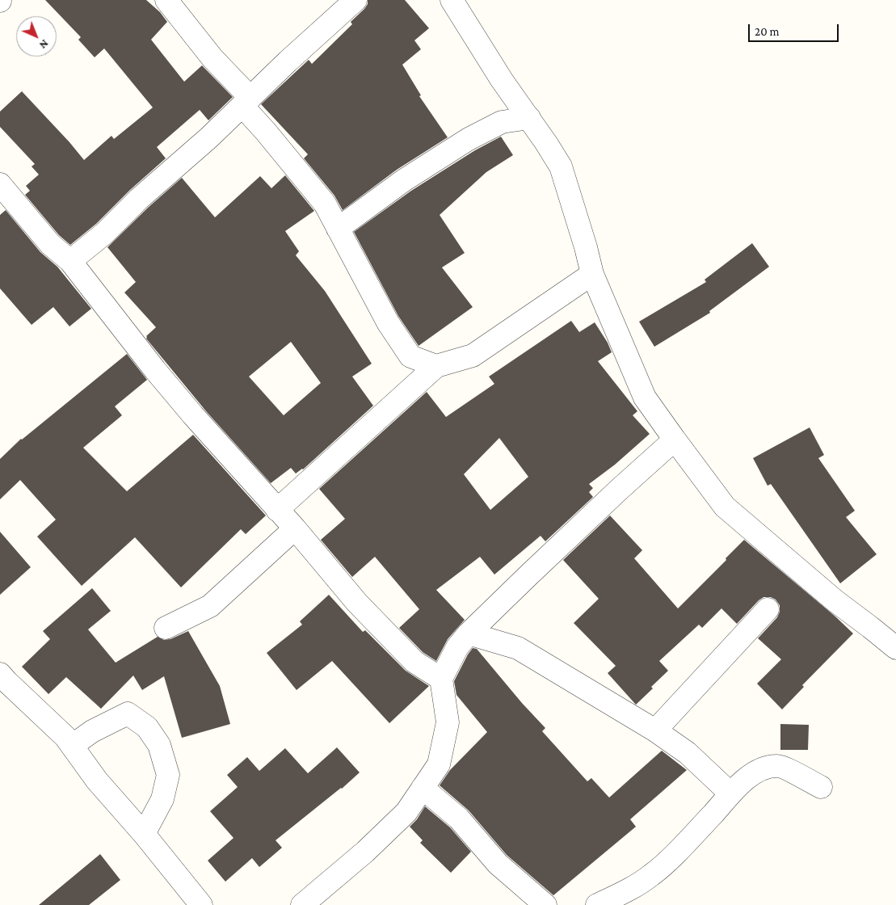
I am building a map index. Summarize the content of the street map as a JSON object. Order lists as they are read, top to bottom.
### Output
{
  "scale_bar": "20 m",
  "north": "bottom right"
}
